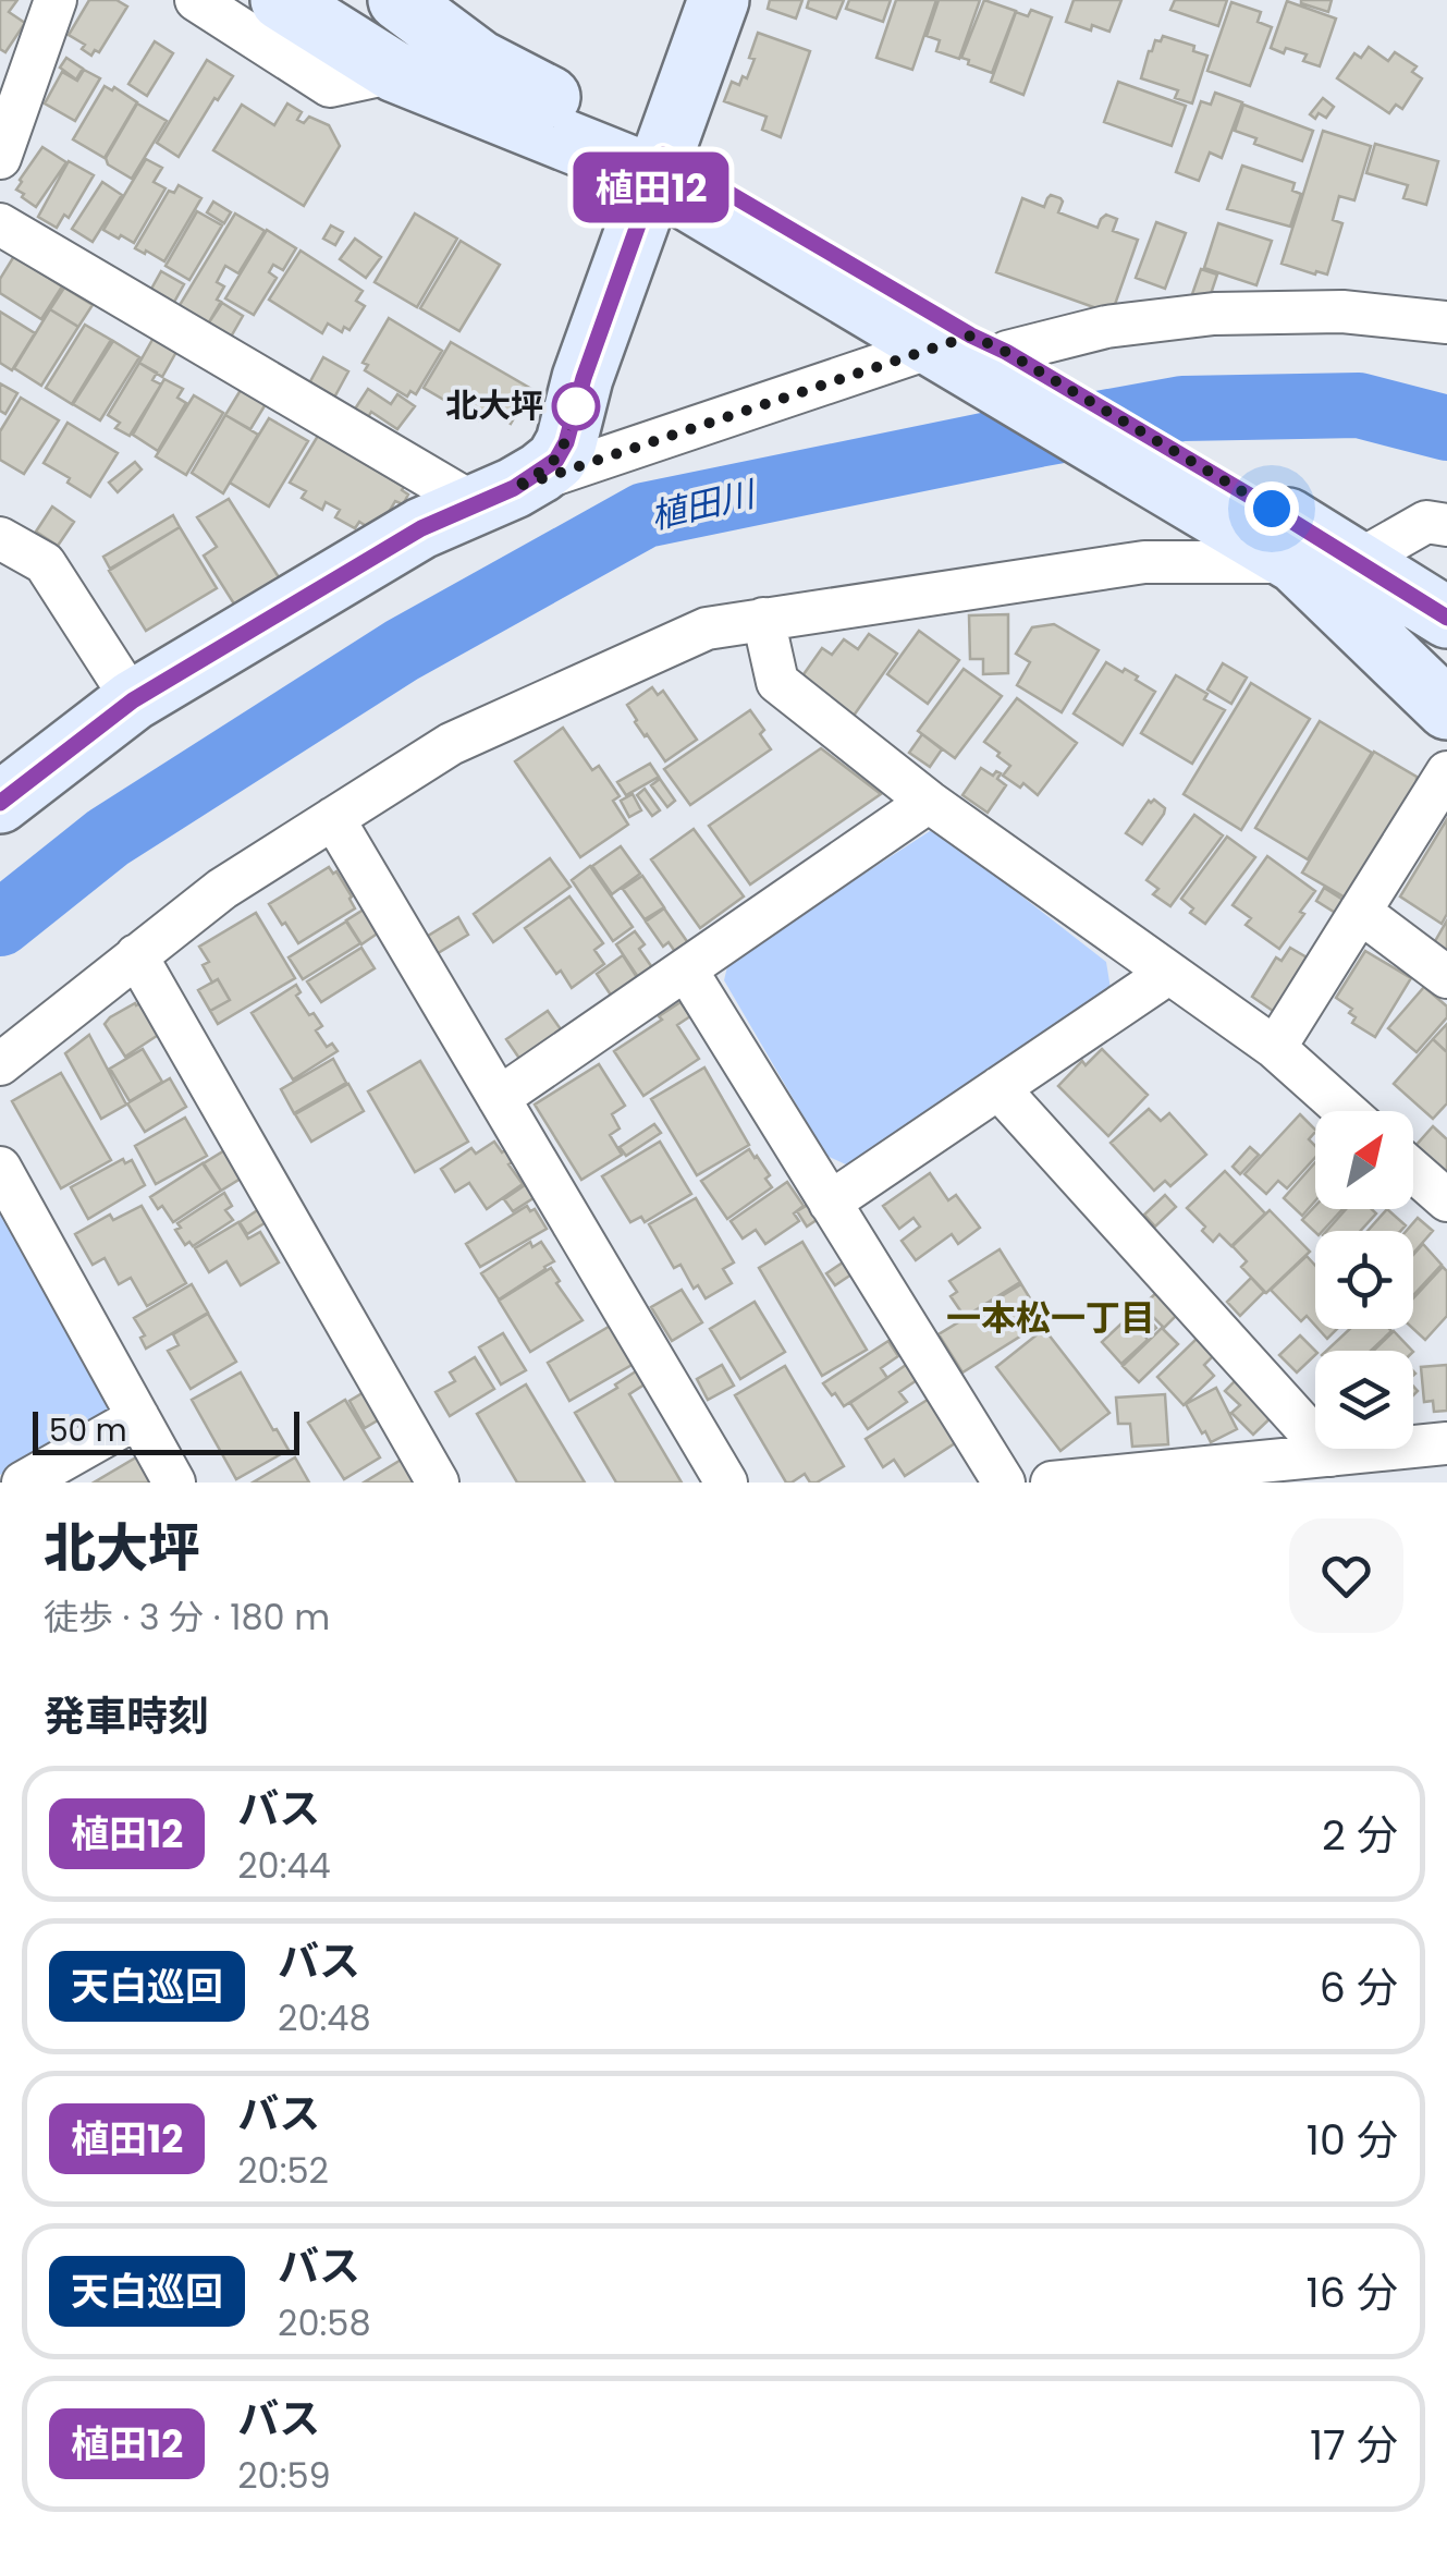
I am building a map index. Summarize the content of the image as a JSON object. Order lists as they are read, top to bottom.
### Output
{
  "districts": ["一本松一丁目"],
  "water": ["植田川"],
  "places": ["北大坪"],
  "lines": ["bus line 植田12"],
  "scale_bar": "50 m",
  "north": "top right",
  "page": {
    "on_map": "植田12",
    "scale": "50 m",
    "heading": [
      ["北大坪", "徒歩 · 3 分 · 180 m"],
      "発車時刻"
    ],
    "list": [
      {
        "mark": "植田12",
        "name": "バス",
        "note": "20:44",
        "value": "2 分"
      },
      {
        "mark": "天白巡回",
        "name": "バス",
        "note": "20:48",
        "value": "6 分"
      },
      {
        "mark": "植田12",
        "name": "バス",
        "note": "20:52",
        "value": "10 分"
      },
      {
        "mark": "天白巡回",
        "name": "バス",
        "note": "20:58",
        "value": "16 分"
      },
      {
        "mark": "植田12",
        "name": "バス",
        "note": "20:59",
        "value": "17 分"
      }
    ]
  }
}
